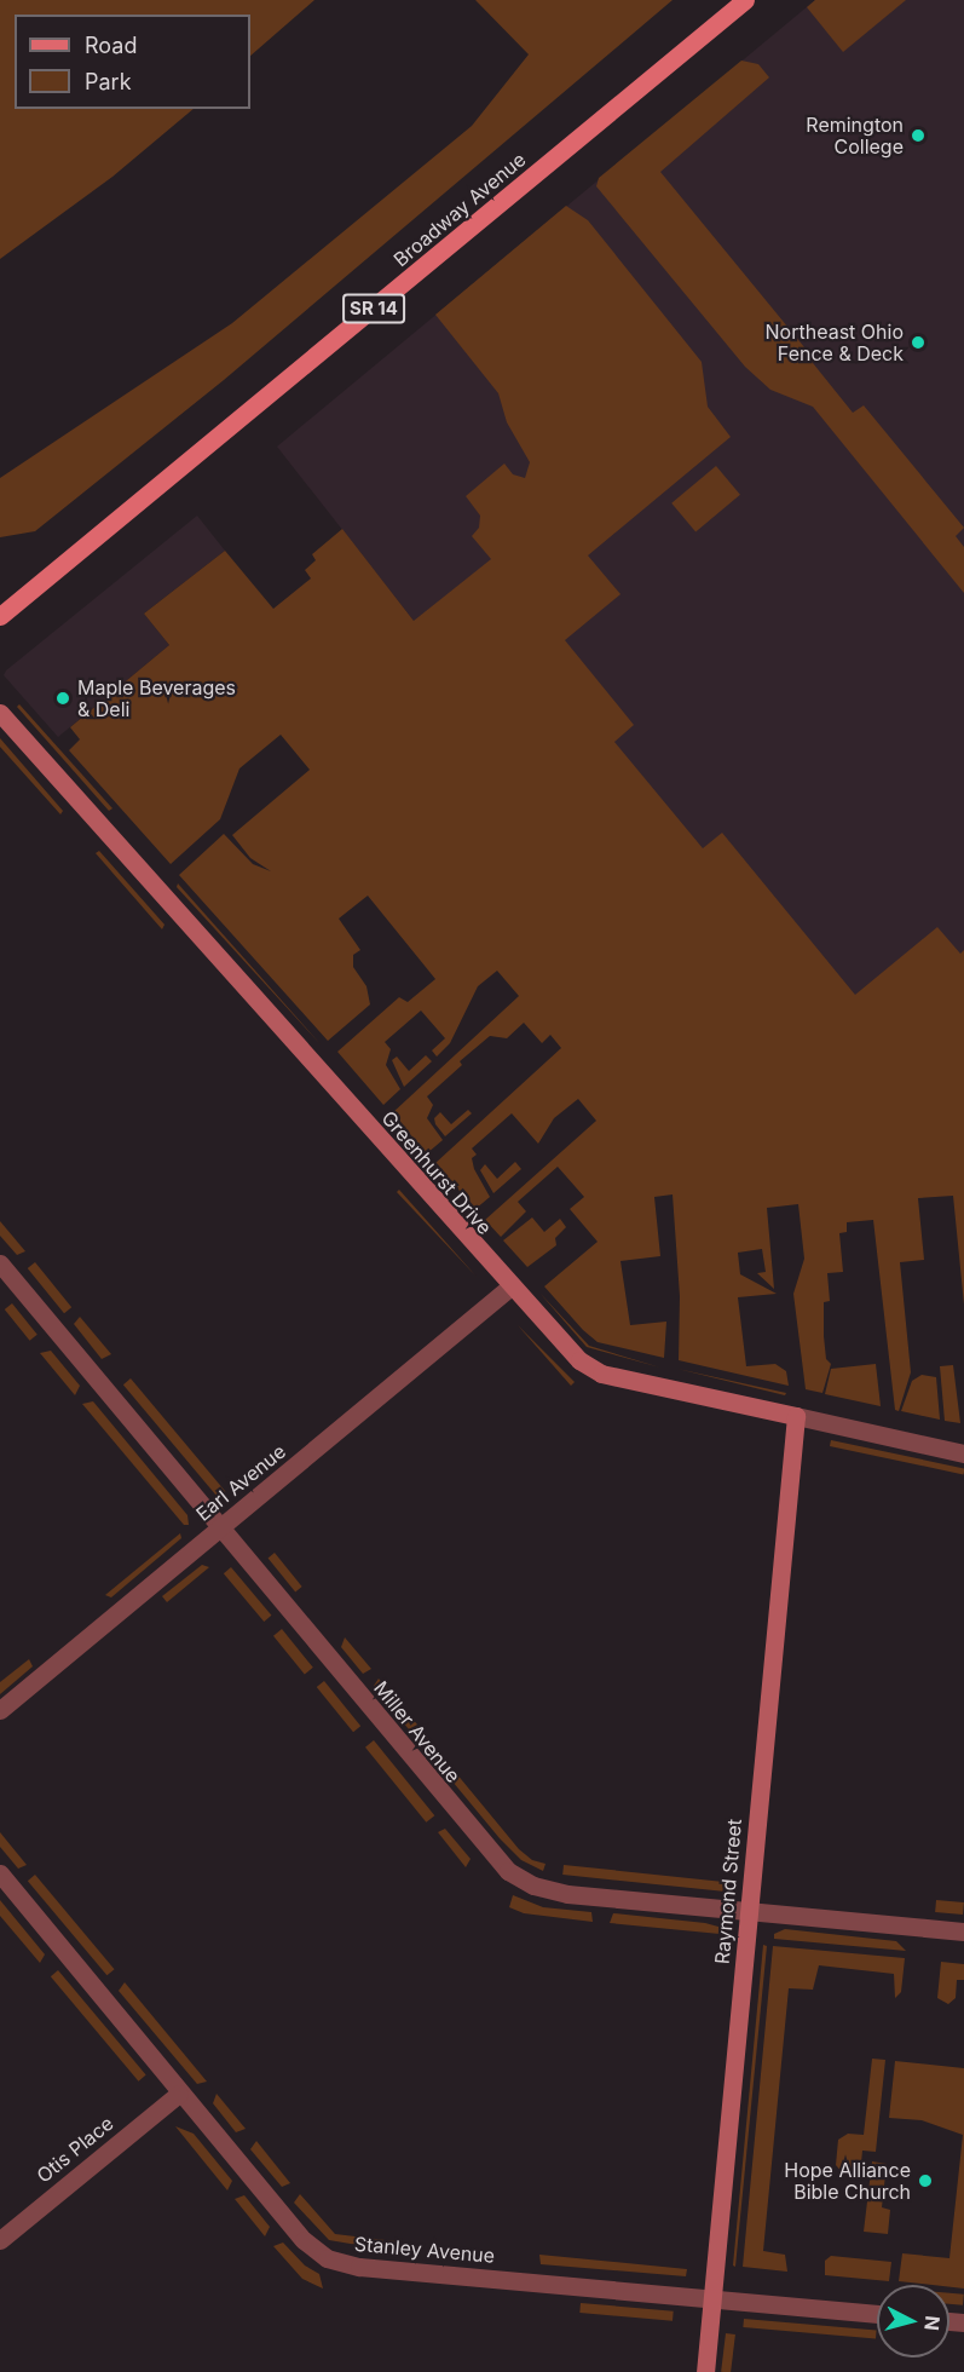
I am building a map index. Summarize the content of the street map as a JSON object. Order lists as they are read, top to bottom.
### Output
{
  "streets": {
    "main road": ["Broadway Avenue", "SR 14"],
    "street": [
      "Greenhurst Drive",
      "Earl Avenue",
      "Miller Avenue",
      "Raymond Street",
      "Otis Place",
      "Stanley Avenue"
    ]
  },
  "crossings": [
    ["Greenhurst Drive", "Earl Avenue"],
    ["Greenhurst Drive", "Raymond Street"],
    ["Earl Avenue", "Miller Avenue"],
    ["Miller Avenue", "Raymond Street"],
    ["Raymond Street", "Stanley Avenue"],
    ["Otis Place", "Stanley Avenue"]
  ],
  "places": [
    "Remington College",
    "Northeast Ohio Fence & Deck",
    "Maple Beverages & Deli",
    "Hope Alliance Bible Church"
  ],
  "legend": ["Road", "Park"],
  "north": "right"
}
